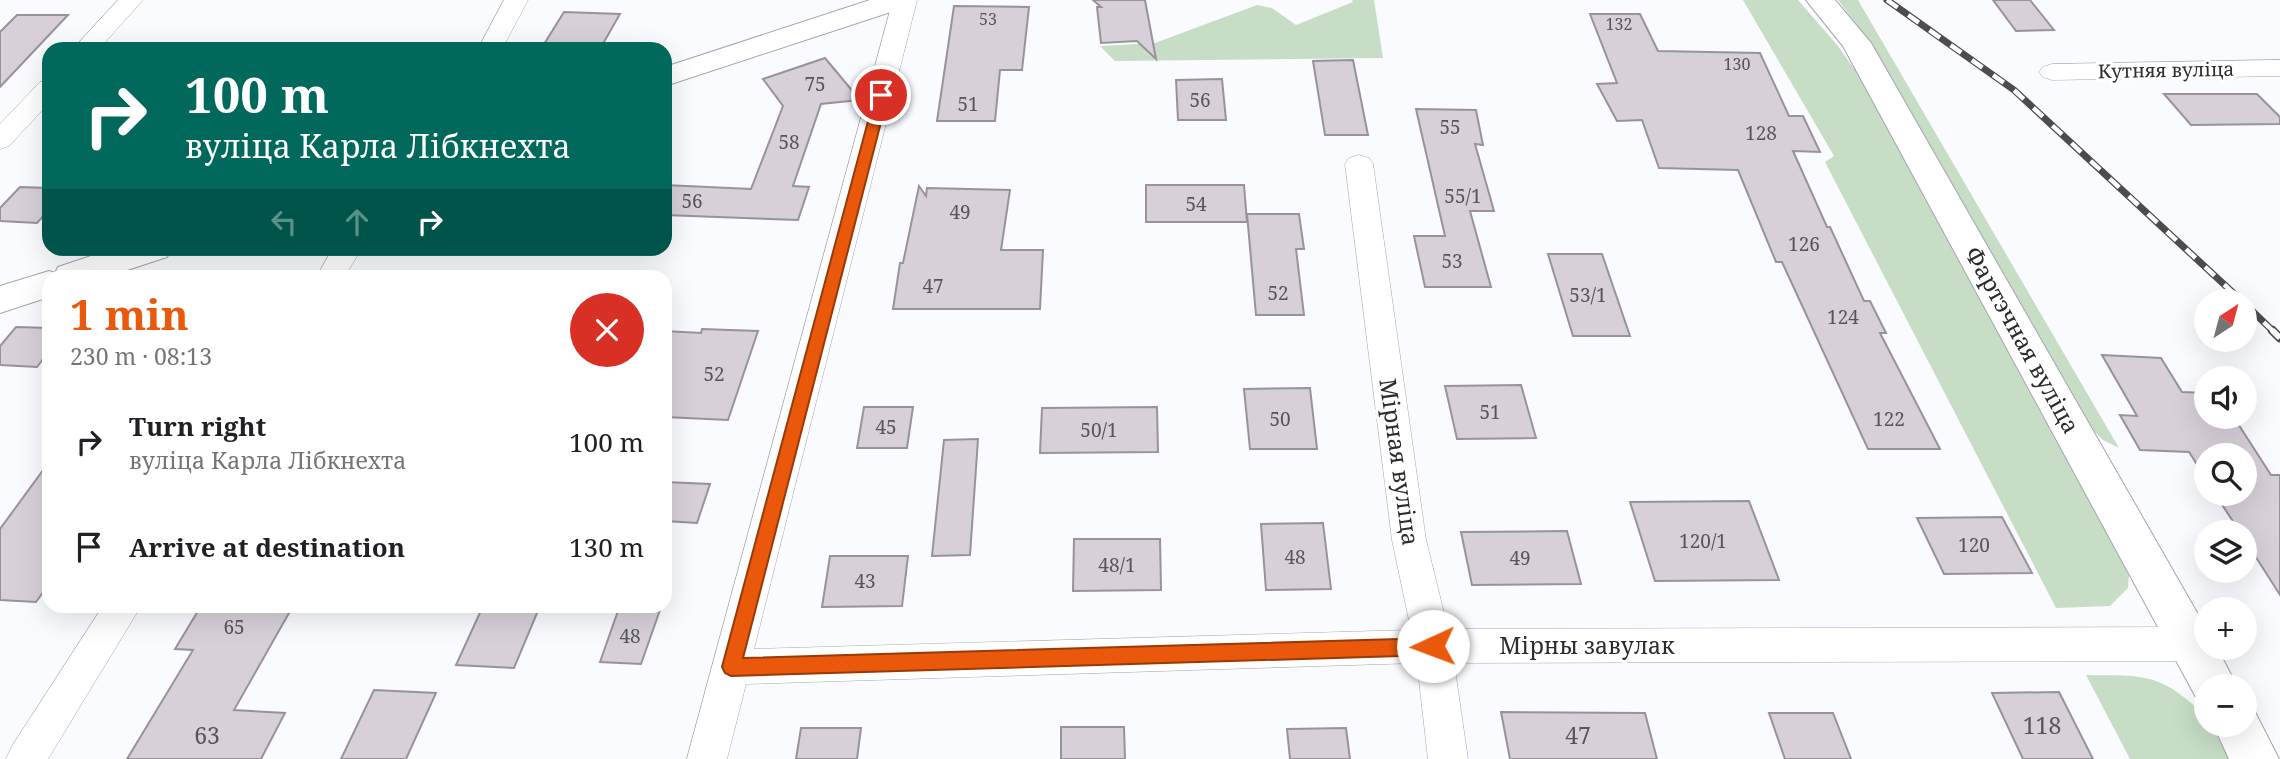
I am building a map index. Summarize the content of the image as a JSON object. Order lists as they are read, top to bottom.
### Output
{
  "streets": {
    "street": [
      "Кутняя вуліца",
      "Фартэчная вуліца",
      "Мірная вуліца",
      "Мірны завулак"
    ]
  },
  "crossings": [
    ["Фартэчная вуліца", "Мірны завулак"],
    ["Мірная вуліца", "Мірны завулак"]
  ],
  "house_numbers": [
    "53",
    "132",
    "130",
    "75",
    "56",
    "51",
    "55",
    "128",
    "58",
    "55/1",
    "56",
    "54",
    "49",
    "126",
    "53",
    "47",
    "52",
    "53/1",
    "124",
    "52",
    "51",
    "50",
    "122",
    "45",
    "50/1",
    "120/1",
    "120",
    "48",
    "49",
    "48/1",
    "43",
    "65",
    "48",
    "118",
    "63",
    "47"
  ],
  "north": "top right",
  "page": {
    "turn": ["100 m", "вуліца Карла Лібкнехта"],
    "heading": ["1 min", "230 m · 08:13"],
    "map_buttons": ["+", "−"],
    "list": [
      {
        "name": "Turn right",
        "note": "вуліца Карла Лібкнехта",
        "value": "100 m"
      },
      {
        "name": "Arrive at destination",
        "value": "130 m"
      }
    ]
  }
}
